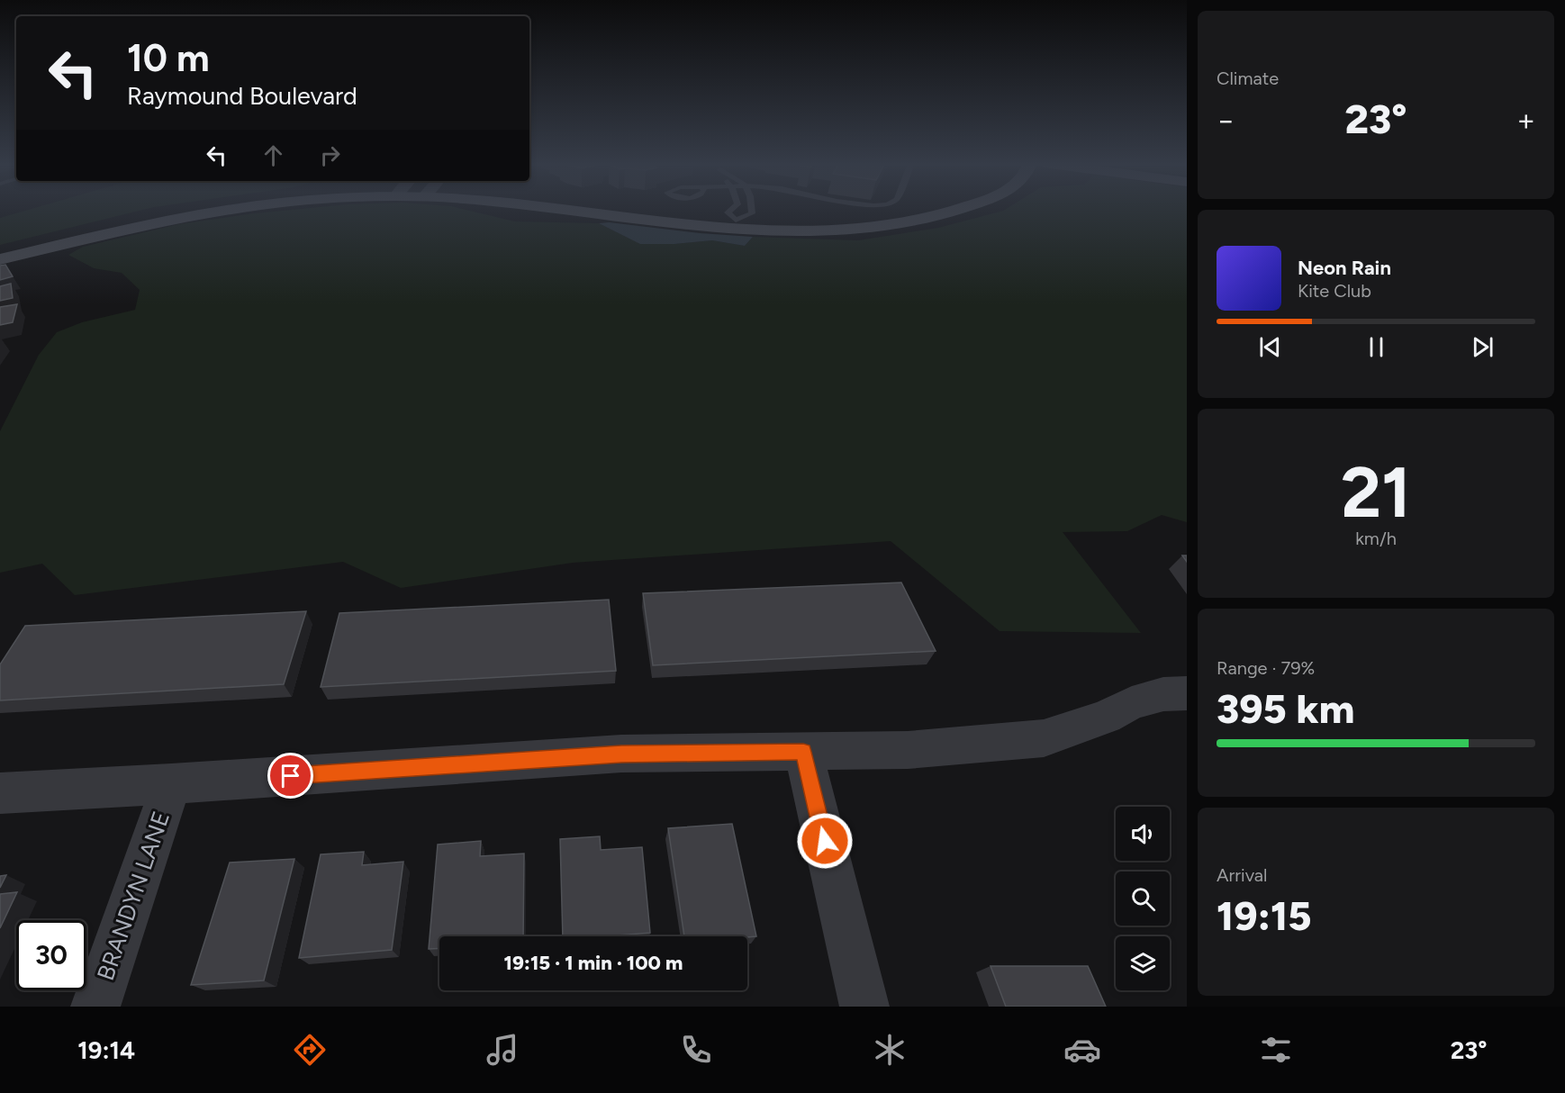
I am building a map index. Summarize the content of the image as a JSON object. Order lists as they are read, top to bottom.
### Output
{
  "streets": {
    "street": ["BRANDYN LANE"]
  },
  "page": {
    "tile": [
      "Climate",
      ["21", "km/h"],
      ["Range · 79%", "395 km"],
      ["Arrival", "19:15"]
    ],
    "turn": ["10 m", "Raymound Boulevard"],
    "heat": ["−", "23°", "+"],
    "song": ["Neon Rain", "Kite Club"],
    "limit": "30",
    "trip": "19:15 · 1 min · 100 m",
    "tabs": ["19:14", "23°"]
  }
}
